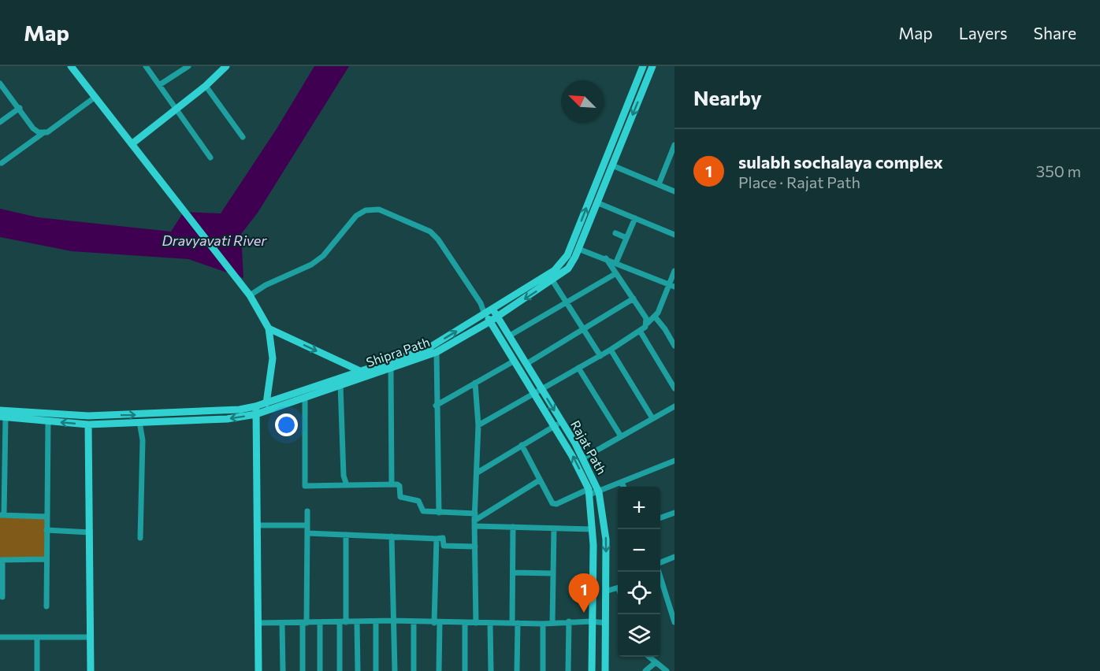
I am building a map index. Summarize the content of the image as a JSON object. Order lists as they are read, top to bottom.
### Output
{
  "streets": {
    "street": ["Shipra Path", "Rajat Path"]
  },
  "crossings": [
    ["Shipra Path", "Rajat Path"]
  ],
  "water": ["Dravyavati River"],
  "north": "top left",
  "page": {
    "header": "Map",
    "nav": ["Map", "Layers", "Share"],
    "heading": "Nearby",
    "list": [
      {
        "mark": "1",
        "name": "sulabh sochalaya complex",
        "note": "Place · Rajat Path",
        "value": "350 m"
      }
    ],
    "map_buttons": ["+", "−"],
    "pins": "1"
  }
}
